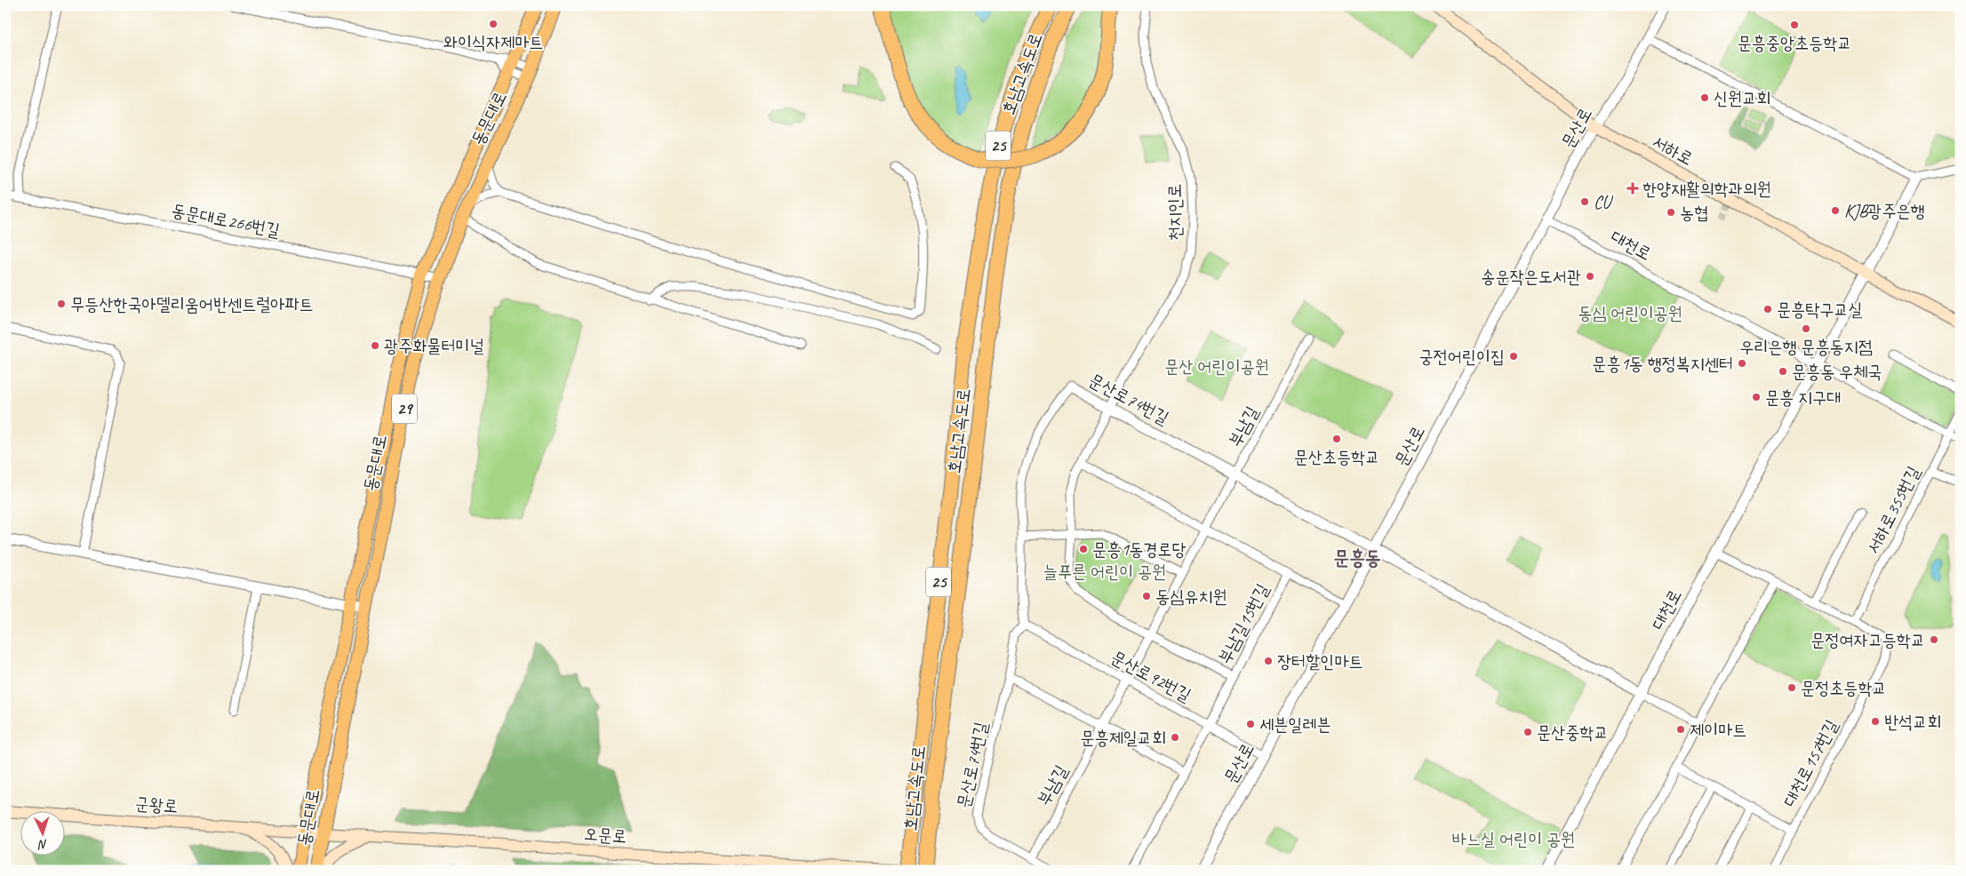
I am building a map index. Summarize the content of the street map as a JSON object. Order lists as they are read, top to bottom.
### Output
{
  "streets": {
    "highway": ["호남고속도로", "25"],
    "main road": [
      "동문대로",
      "서하로",
      "29",
      "군왕로",
      "오문로"
    ],
    "street": [
      "문산로",
      "천지인로",
      "동문대로266번길",
      "대천로",
      "문산로74번길",
      "부남길",
      "서하로355번길",
      "부남길15번길",
      "문산로92번길",
      "대천로157번길"
    ]
  },
  "crossings": [
    ["동문대로", "동문대로266번길"],
    ["동문대로", "군왕로"],
    ["동문대로", "오문로"],
    ["문산로", "서하로"],
    ["문산로", "대천로"],
    ["문산로", "문산로74번길"],
    ["문산로", "문산로92번길"],
    ["서하로", "대천로"],
    ["천지인로", "문산로74번길"],
    ["천지인로", "부남길"],
    ["대천로", "문산로74번길"],
    ["대천로", "대천로157번길"],
    ["문산로74번길", "부남길"],
    ["문산로74번길", "문산로92번길"],
    ["부남길", "부남길15번길"],
    ["부남길", "문산로92번길"],
    ["서하로355번길", "대천로157번길"],
    ["부남길15번길", "문산로92번길"],
    ["군왕로", "오문로"]
  ],
  "districts": ["문흥동"],
  "parks": [
    "동심 어린이공원",
    "문산 어린이공원",
    "늘푸른 어린이 공원",
    "바느실 어린이 공원"
  ],
  "places": {
    "other": [
      "와이식자제마트",
      "문흥중앙초등학교",
      "신원교회",
      "CU",
      "KJB광주은행",
      "농협",
      "송운작은도서관",
      "무등산한국아델리움어반센트럴아파트",
      "문흥탁구교실",
      "우리은행 문흥동지점",
      "광주화물터미널",
      "궁전어린이집",
      "문흥1동 행정복지센터",
      "문흥동 우체국",
      "문흥 지구대",
      "문산초등학교",
      "문흥1동경로당",
      "동심유치원",
      "문정여자고등학교",
      "장터할인마트",
      "문정초등학교",
      "반석교회",
      "세븐일레븐",
      "제이마트",
      "문산중학교",
      "문흥제일교회"
    ],
    "health": ["한양재활의학과의원"]
  },
  "north": "bottom"
}
